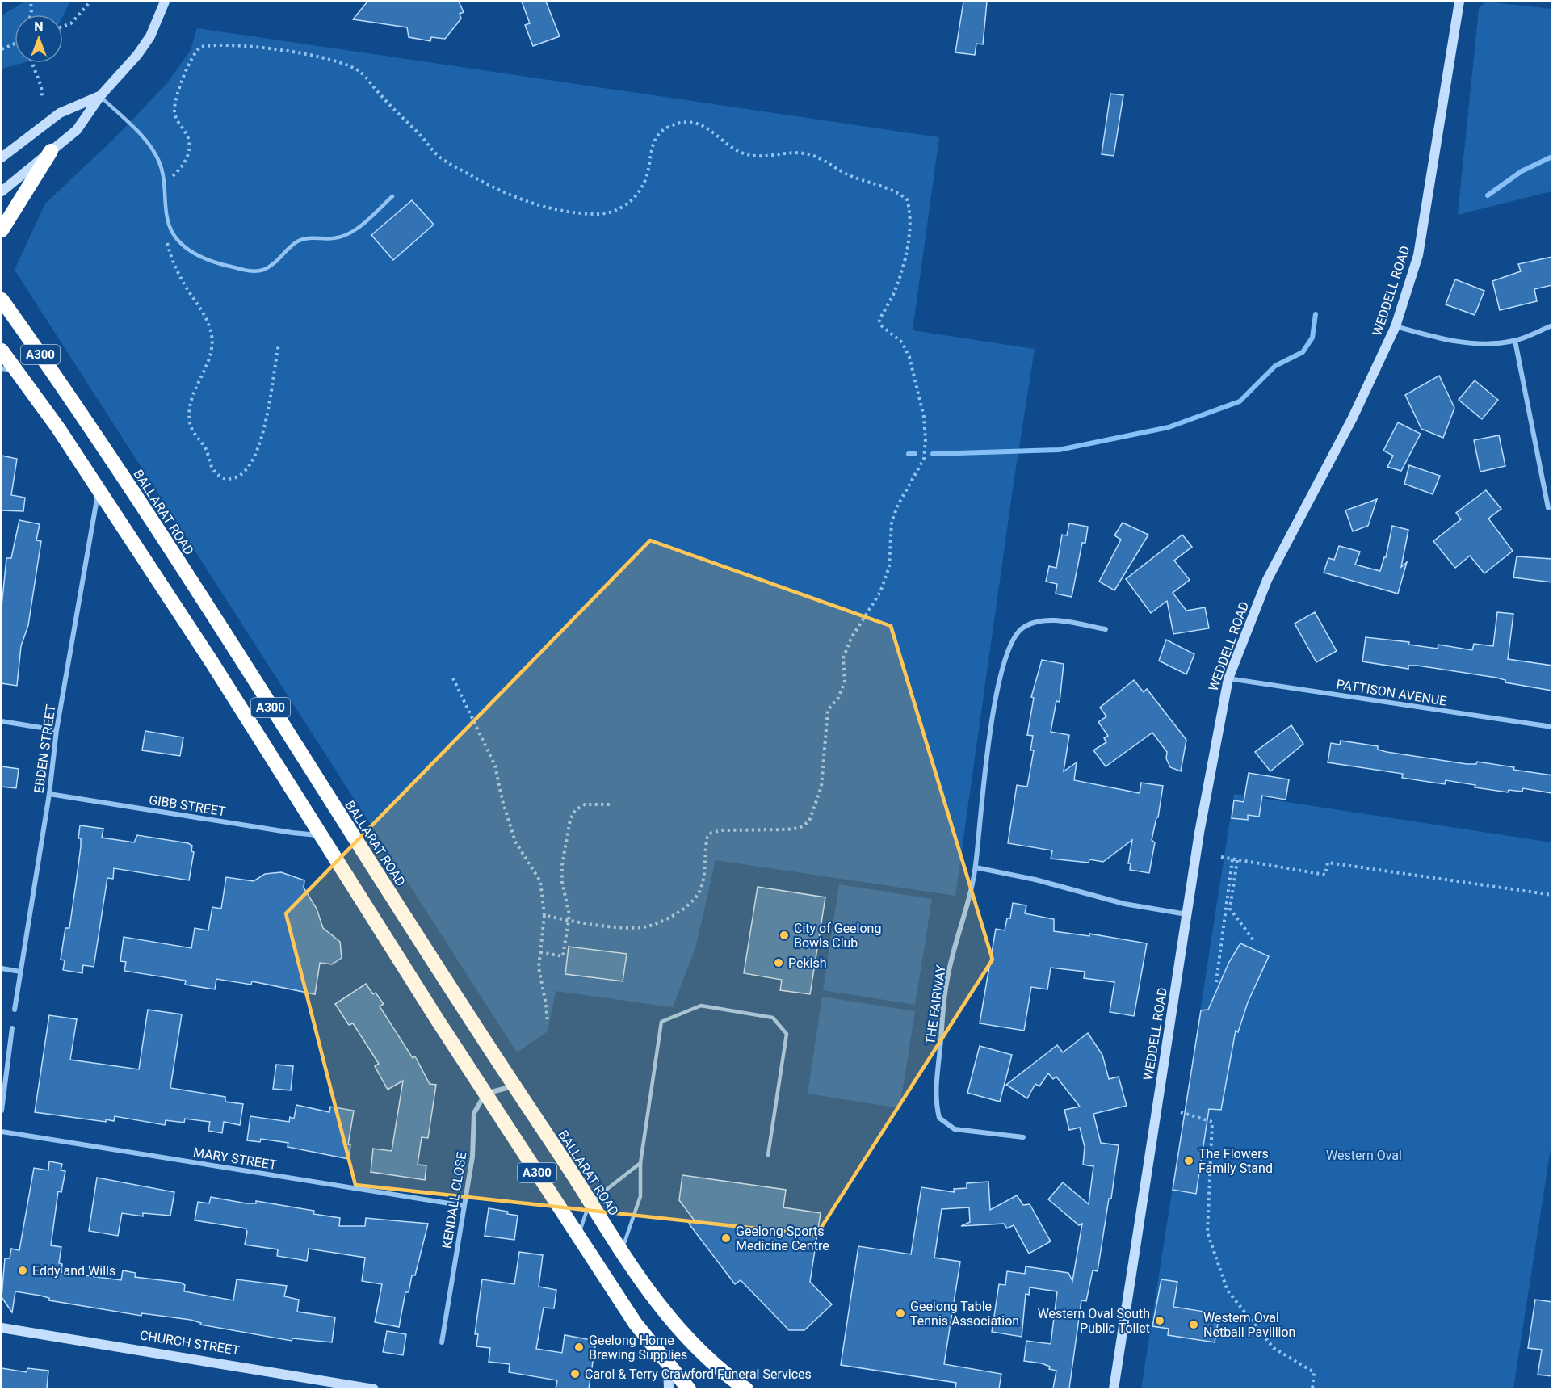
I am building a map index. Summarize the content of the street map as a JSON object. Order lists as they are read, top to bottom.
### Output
{
  "streets": {
    "highway": ["A300", "BALLARAT ROAD"],
    "street": [
      "WEDDELL ROAD",
      "PATTISON AVENUE",
      "EBDEN STREET",
      "GIBB STREET",
      "THE FAIRWAY",
      "MARY STREET",
      "KENDALL CLOSE",
      "CHURCH STREET"
    ]
  },
  "crossings": [
    ["WEDDELL ROAD", "PATTISON AVENUE"],
    ["A300", "EBDEN STREET"],
    ["A300", "GIBB STREET"],
    ["A300", "KENDALL CLOSE"],
    ["EBDEN STREET", "GIBB STREET"],
    ["MARY STREET", "KENDALL CLOSE"]
  ],
  "parks": ["Western Oval"],
  "places": [
    "City of Geelong Bowls Club",
    "Pekish",
    "The Flowers Family Stand",
    "Geelong Sports Medicine Centre",
    "Eddy and Wills",
    "Geelong Table Tennis Association",
    "Western Oval South Public Toilet",
    "Western Oval Netball Pavillion",
    "Geelong Home Brewing Supplies",
    "Carol & Terry Crawford Funeral Services"
  ],
  "north": "top"
}
